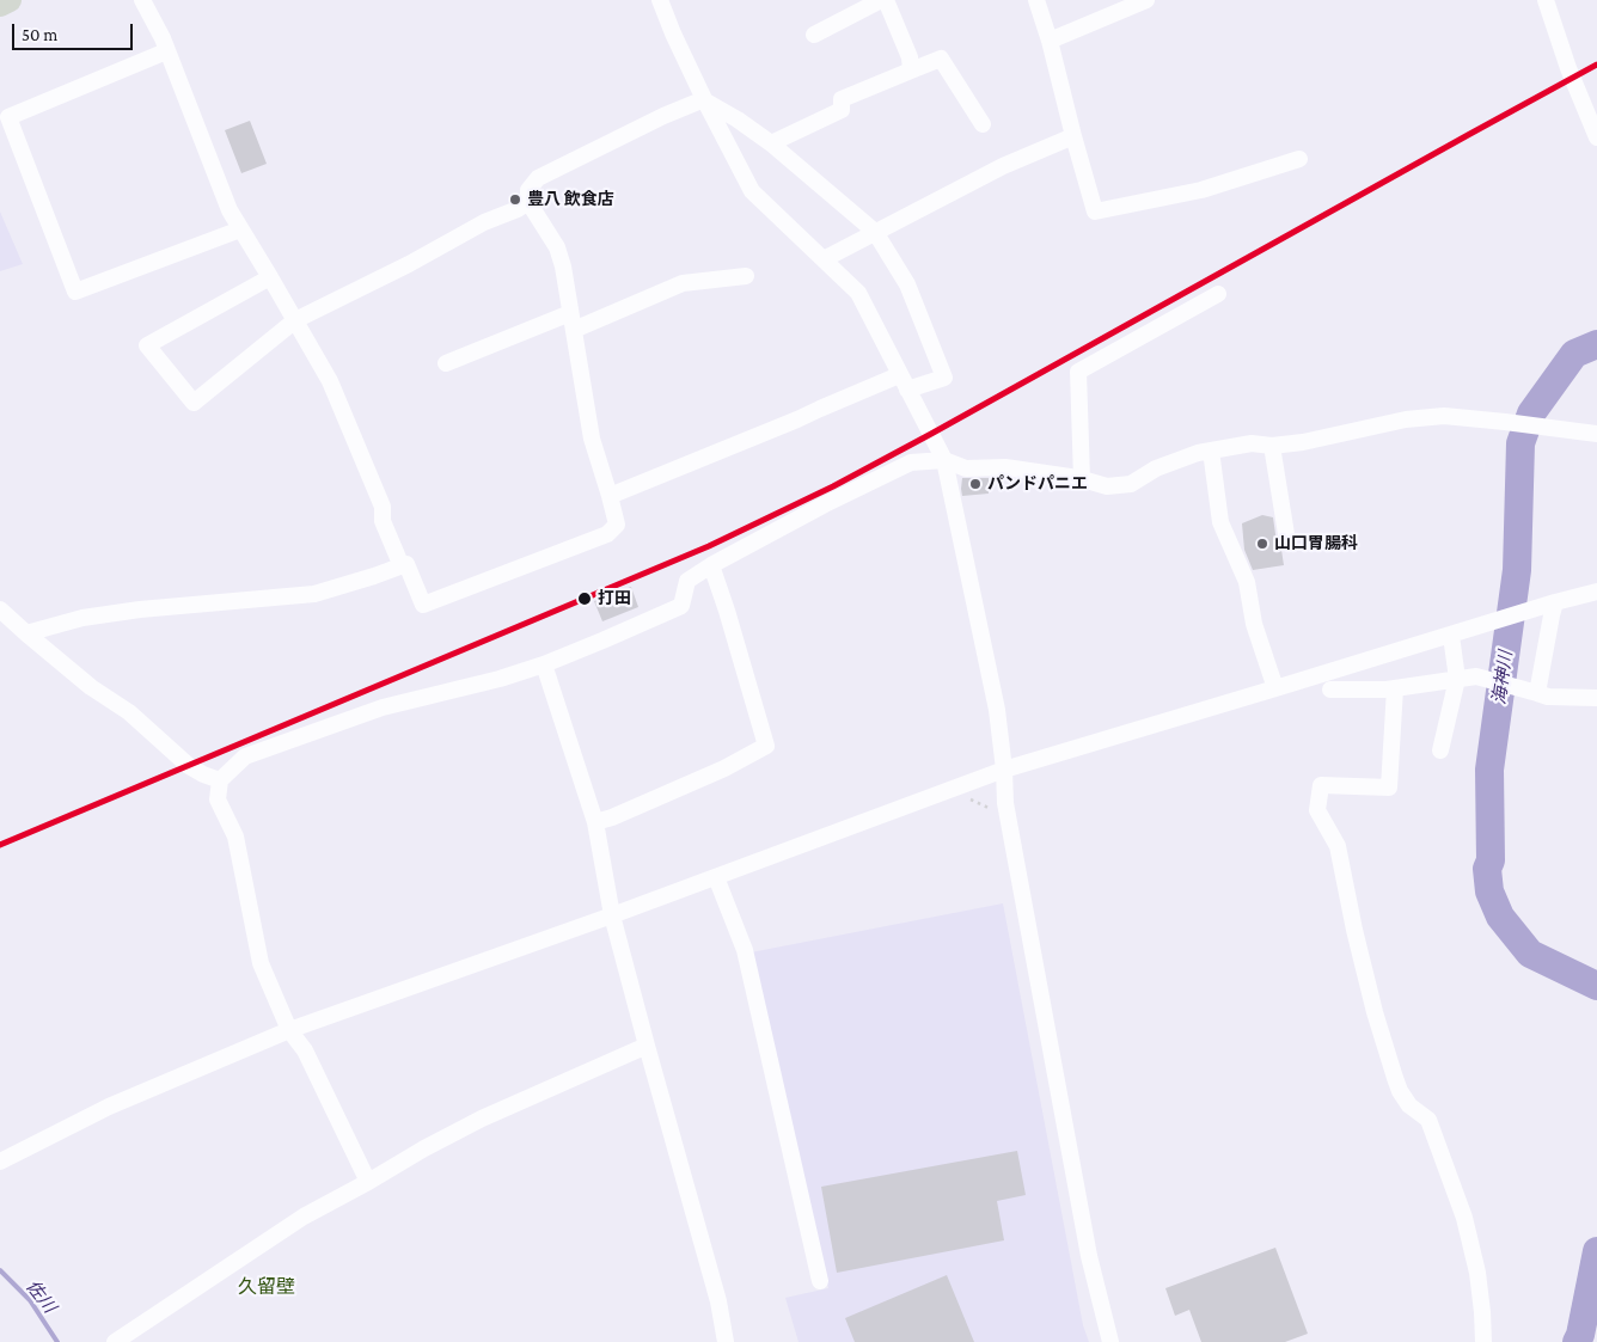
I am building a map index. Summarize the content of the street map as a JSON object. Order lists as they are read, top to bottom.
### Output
{
  "districts": ["久留壁"],
  "water": ["海神川", "佐川"],
  "places": [
    "豊八 飲食店",
    "パンドパニエ",
    "山口胃腸科",
    "打田"
  ],
  "scale_bar": "50 m"
}
